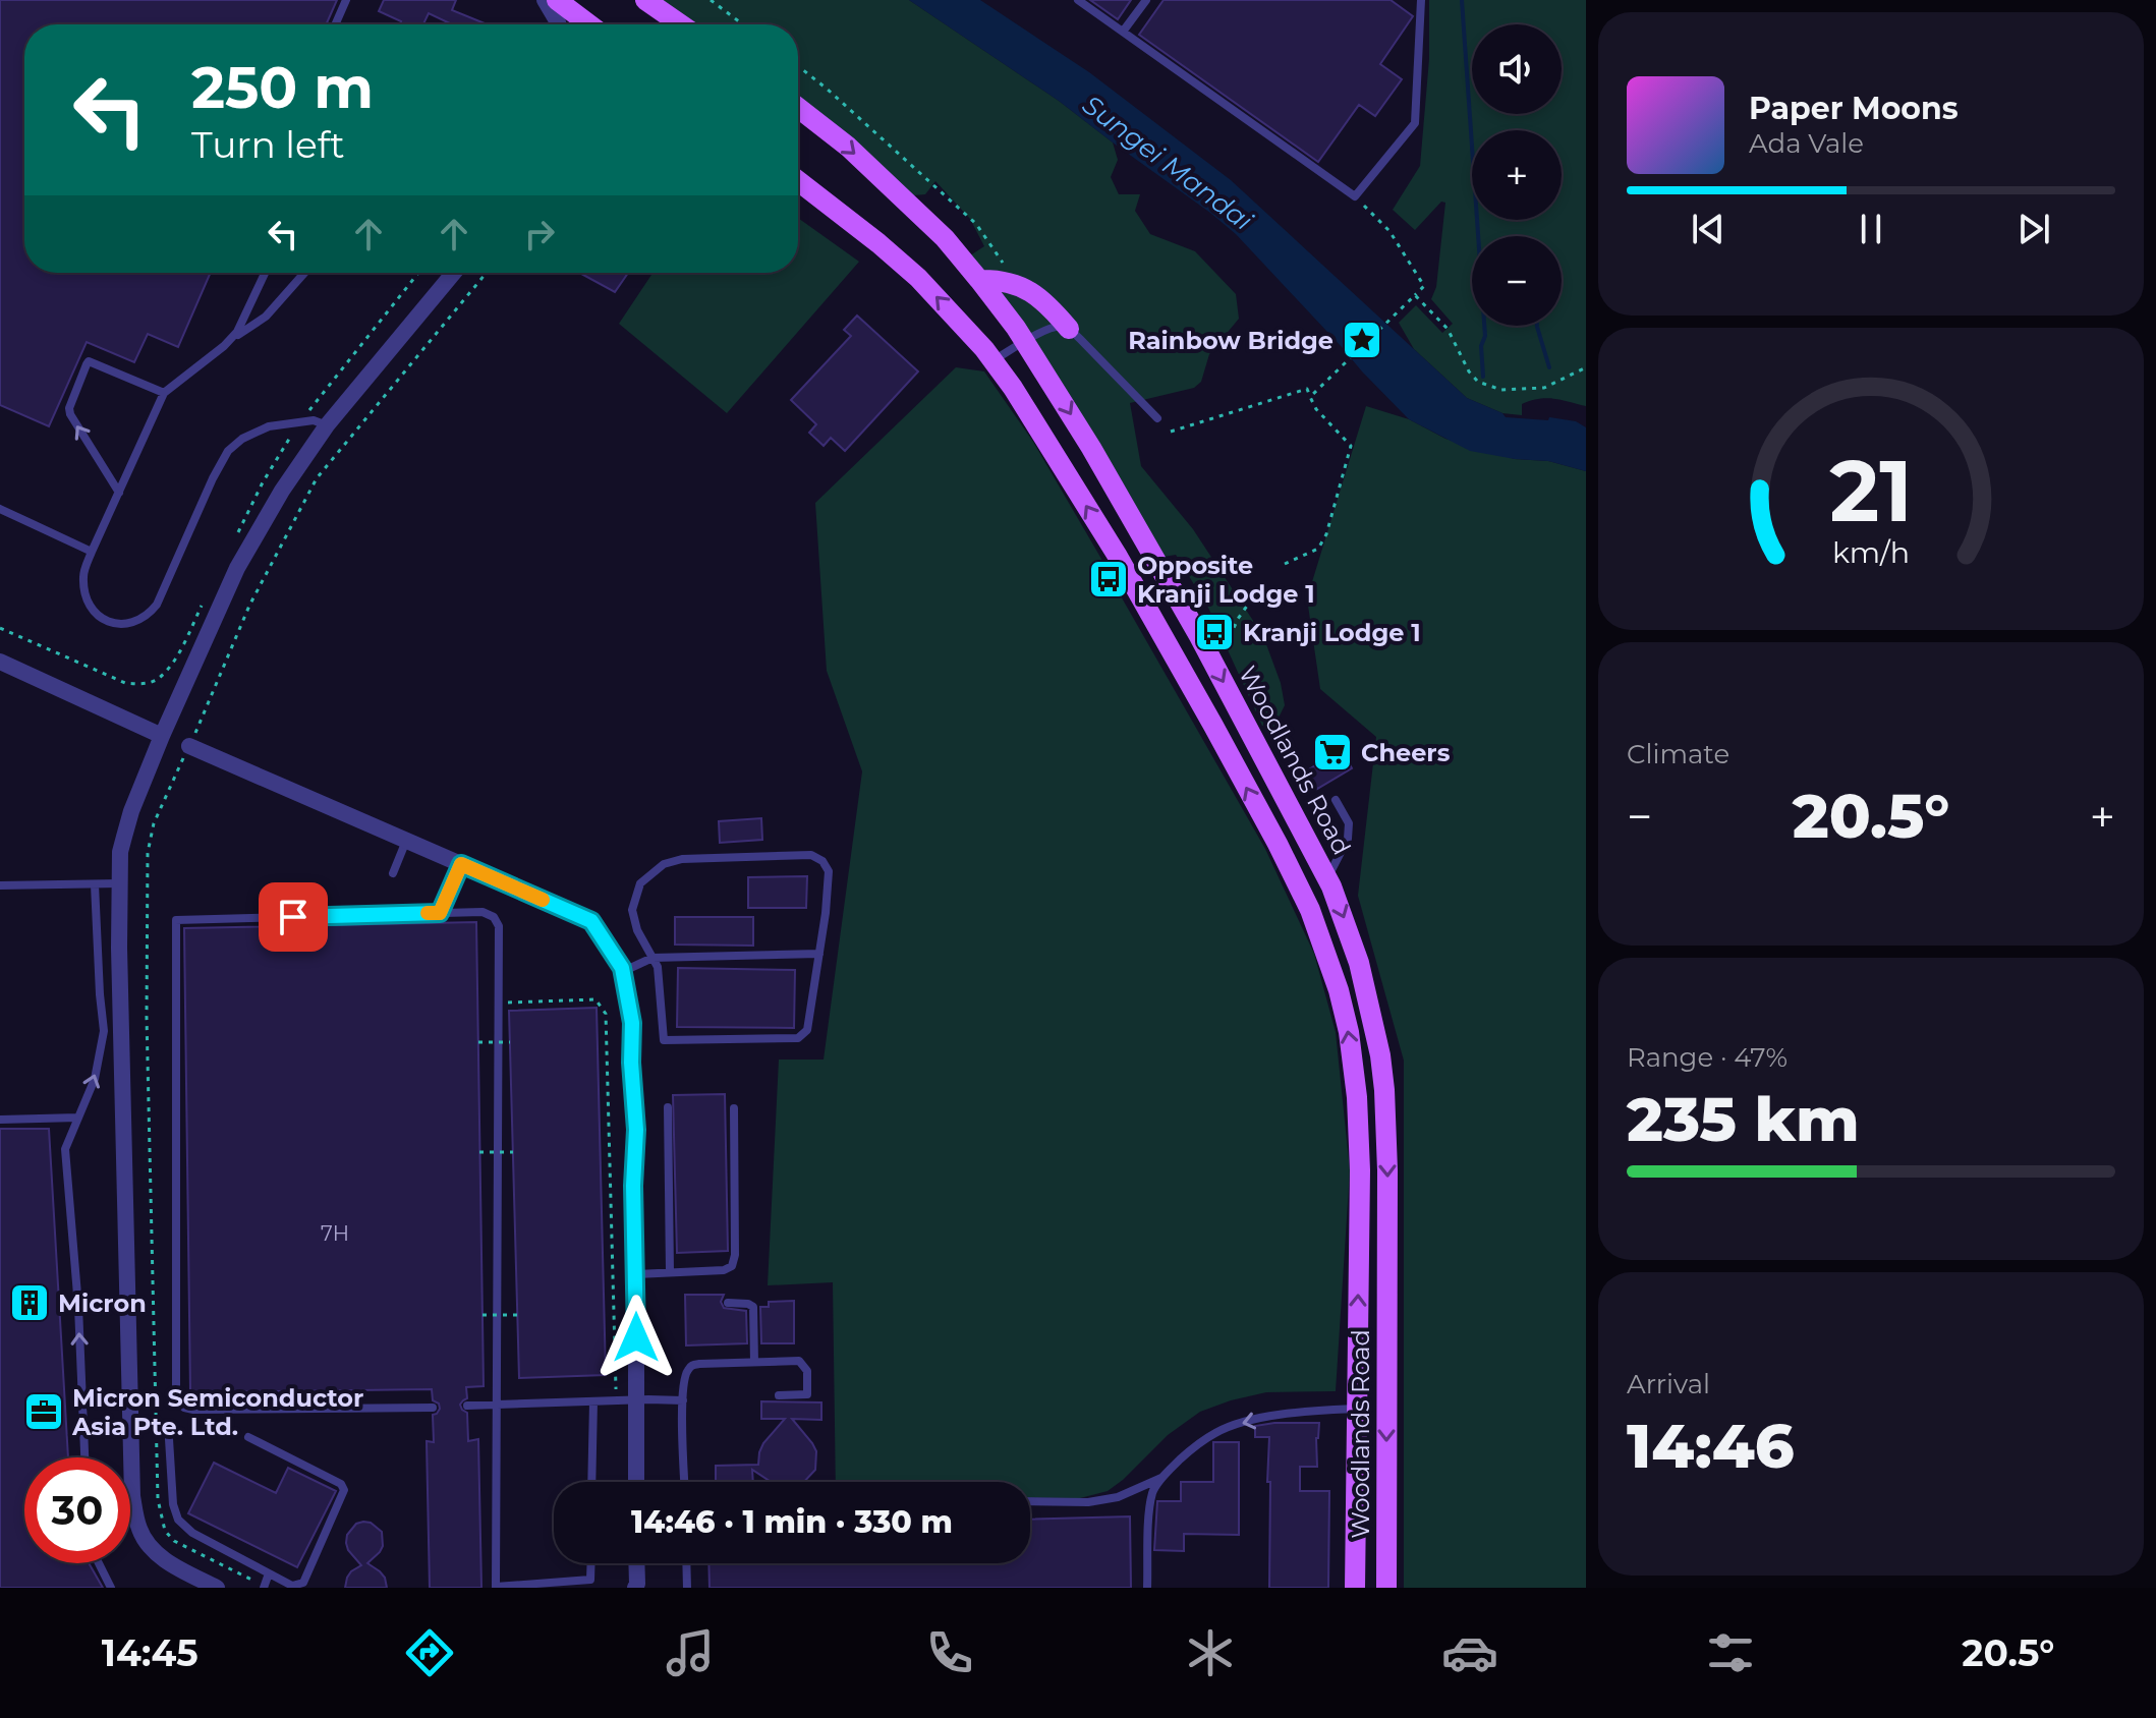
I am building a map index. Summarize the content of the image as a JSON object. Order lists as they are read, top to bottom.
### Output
{
  "streets": {
    "main road": ["Woodlands Road"]
  },
  "water": ["Sungei Mandai"],
  "places": {
    "place": ["Rainbow Bridge"],
    "bus stop": ["Opposite Kranji Lodge 1", "Kranji Lodge 1"],
    "supermarket": ["Cheers"],
    "building": ["Micron"],
    "office": ["Micron Semiconductor Asia Pte. Ltd."]
  },
  "house_numbers": ["7H"],
  "page": {
    "map_buttons": ["+", "−"],
    "turn": ["250 m", "Turn left"],
    "song": ["Paper Moons", "Ada Vale"],
    "tile": [
      "Climate",
      ["Range · 47%", "235 km"],
      ["Arrival", "14:46"]
    ],
    "heat": ["−", "20.5°", "+"],
    "limit": "30",
    "trip": "14:46 · 1 min · 330 m",
    "tabs": ["14:45", "20.5°"],
    "gauge": ["21", "km/h"]
  }
}
